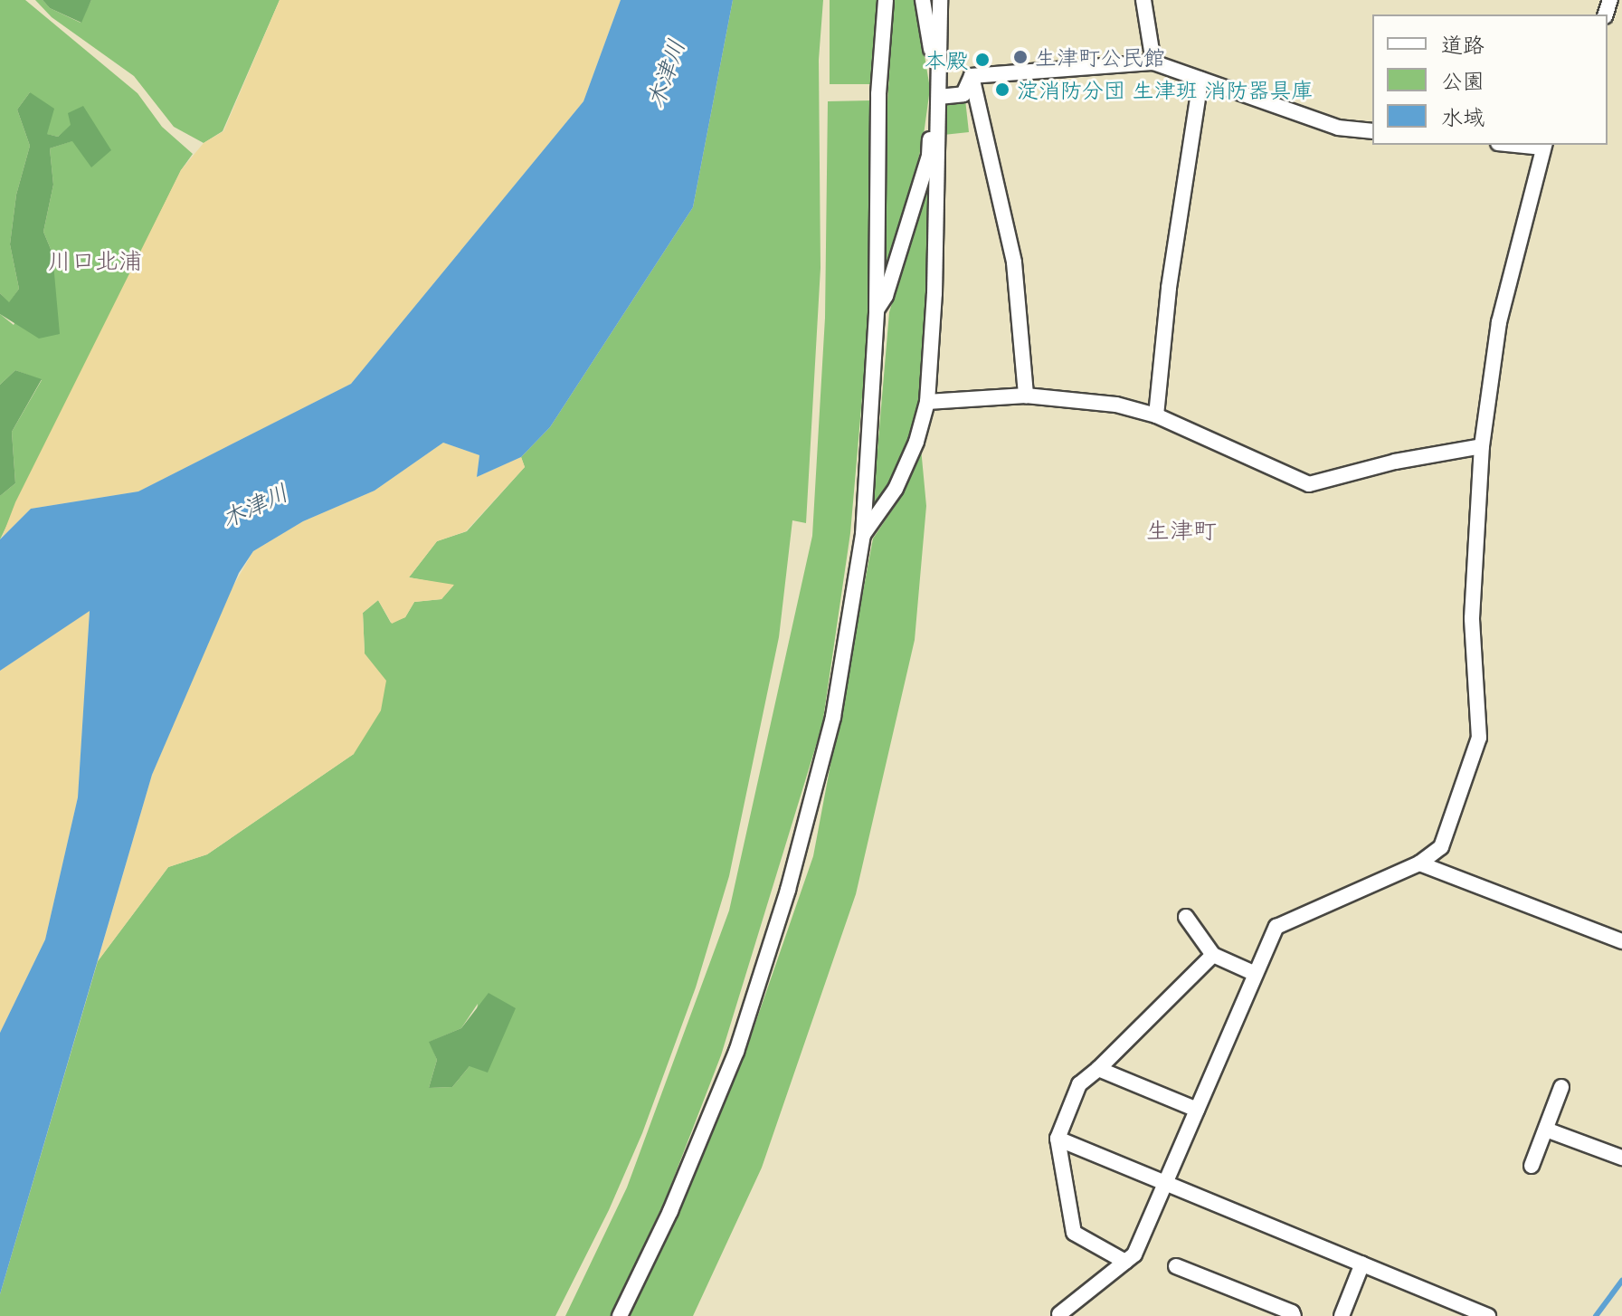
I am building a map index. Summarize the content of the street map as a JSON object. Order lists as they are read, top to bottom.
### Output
{
  "districts": ["川口北浦", "生津町"],
  "water": ["木津川"],
  "places": ["生津町公民館", "本殿", "淀消防分団 生津班 消防器具庫"],
  "legend": ["道路", "公園", "水域"]
}
